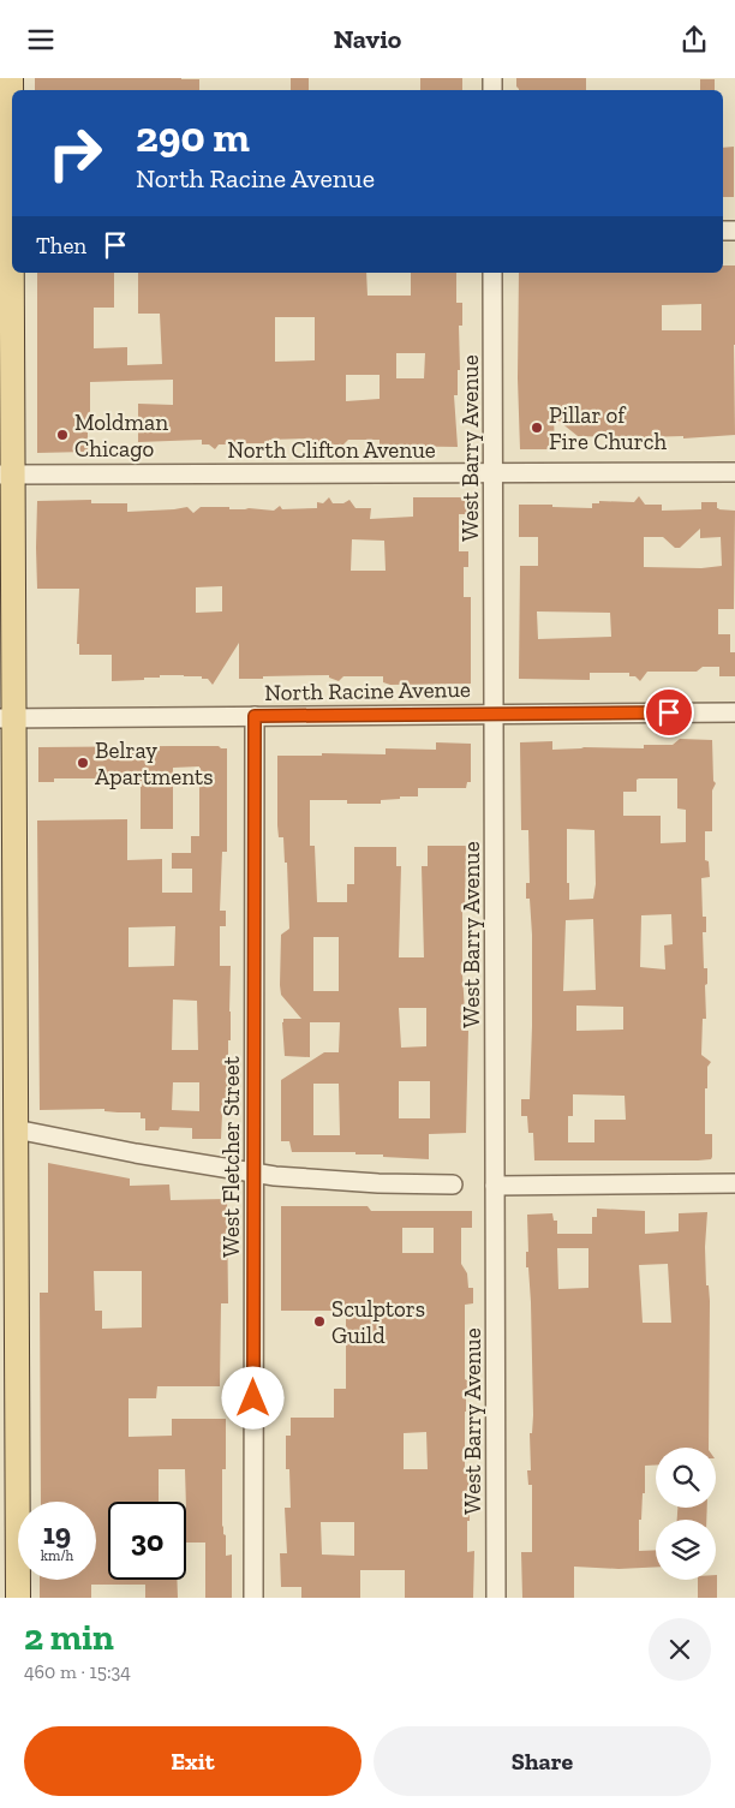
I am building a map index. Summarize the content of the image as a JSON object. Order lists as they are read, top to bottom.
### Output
{
  "streets": {
    "street": [
      "West Barry Avenue",
      "North Clifton Avenue",
      "North Racine Avenue",
      "West Fletcher Street"
    ]
  },
  "crossings": [
    ["West Barry Avenue", "North Clifton Avenue"],
    ["West Barry Avenue", "North Racine Avenue"],
    ["North Racine Avenue", "West Fletcher Street"]
  ],
  "places": [
    "Pillar of Fire Church",
    "Moldman Chicago",
    "Belray Apartments",
    "Sculptors Guild"
  ],
  "page": {
    "header": "Navio",
    "turn": ["290 m", "North Racine Avenue"],
    "then": "Then",
    "speed": "19 km/h",
    "limit": "30",
    "heading": ["2 min", "460 m · 15:34"],
    "buttons": ["Exit", "Share"]
  }
}
